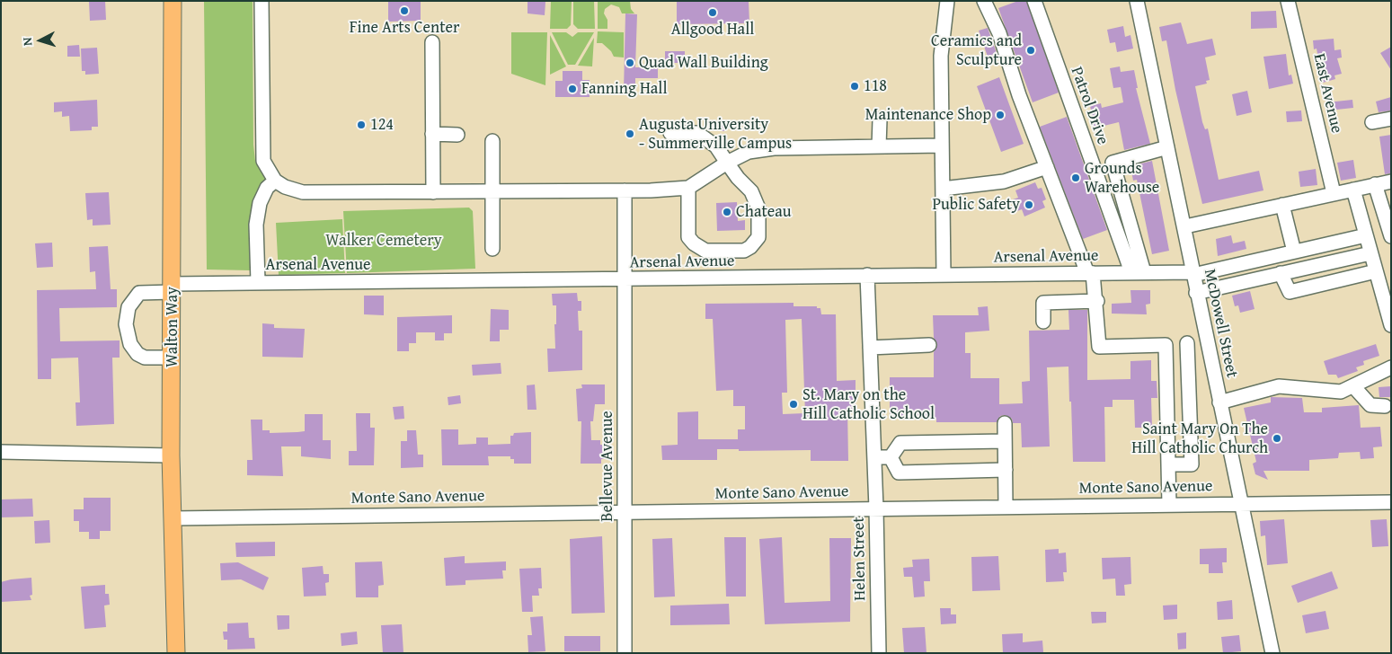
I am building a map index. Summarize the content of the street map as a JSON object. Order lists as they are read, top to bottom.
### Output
{
  "streets": {
    "main road": ["Walton Way"],
    "street": [
      "East Avenue",
      "Patrol Drive",
      "Arsenal Avenue",
      "McDowell Street",
      "Bellevue Avenue",
      "Monte Sano Avenue",
      "Helen Street"
    ]
  },
  "crossings": [
    ["Patrol Drive", "Arsenal Avenue"],
    ["Arsenal Avenue", "McDowell Street"],
    ["Arsenal Avenue", "Walton Way"],
    ["Arsenal Avenue", "Bellevue Avenue"],
    ["Arsenal Avenue", "Helen Street"],
    ["McDowell Street", "Monte Sano Avenue"],
    ["Walton Way", "Monte Sano Avenue"],
    ["Bellevue Avenue", "Monte Sano Avenue"],
    ["Monte Sano Avenue", "Helen Street"]
  ],
  "parks": ["Walker Cemetery"],
  "places": [
    "Fine Arts Center",
    "Allgood Hall",
    "Ceramics and Sculpture",
    "Quad Wall Building",
    "118",
    "Fanning Hall",
    "Maintenance Shop",
    "124",
    "Augusta University - Summerville Campus",
    "Grounds Warehouse",
    "Public Safety",
    "Chateau",
    "St. Mary on the Hill Catholic School",
    "Saint Mary On The Hill Catholic Church"
  ],
  "north": "left"
}
